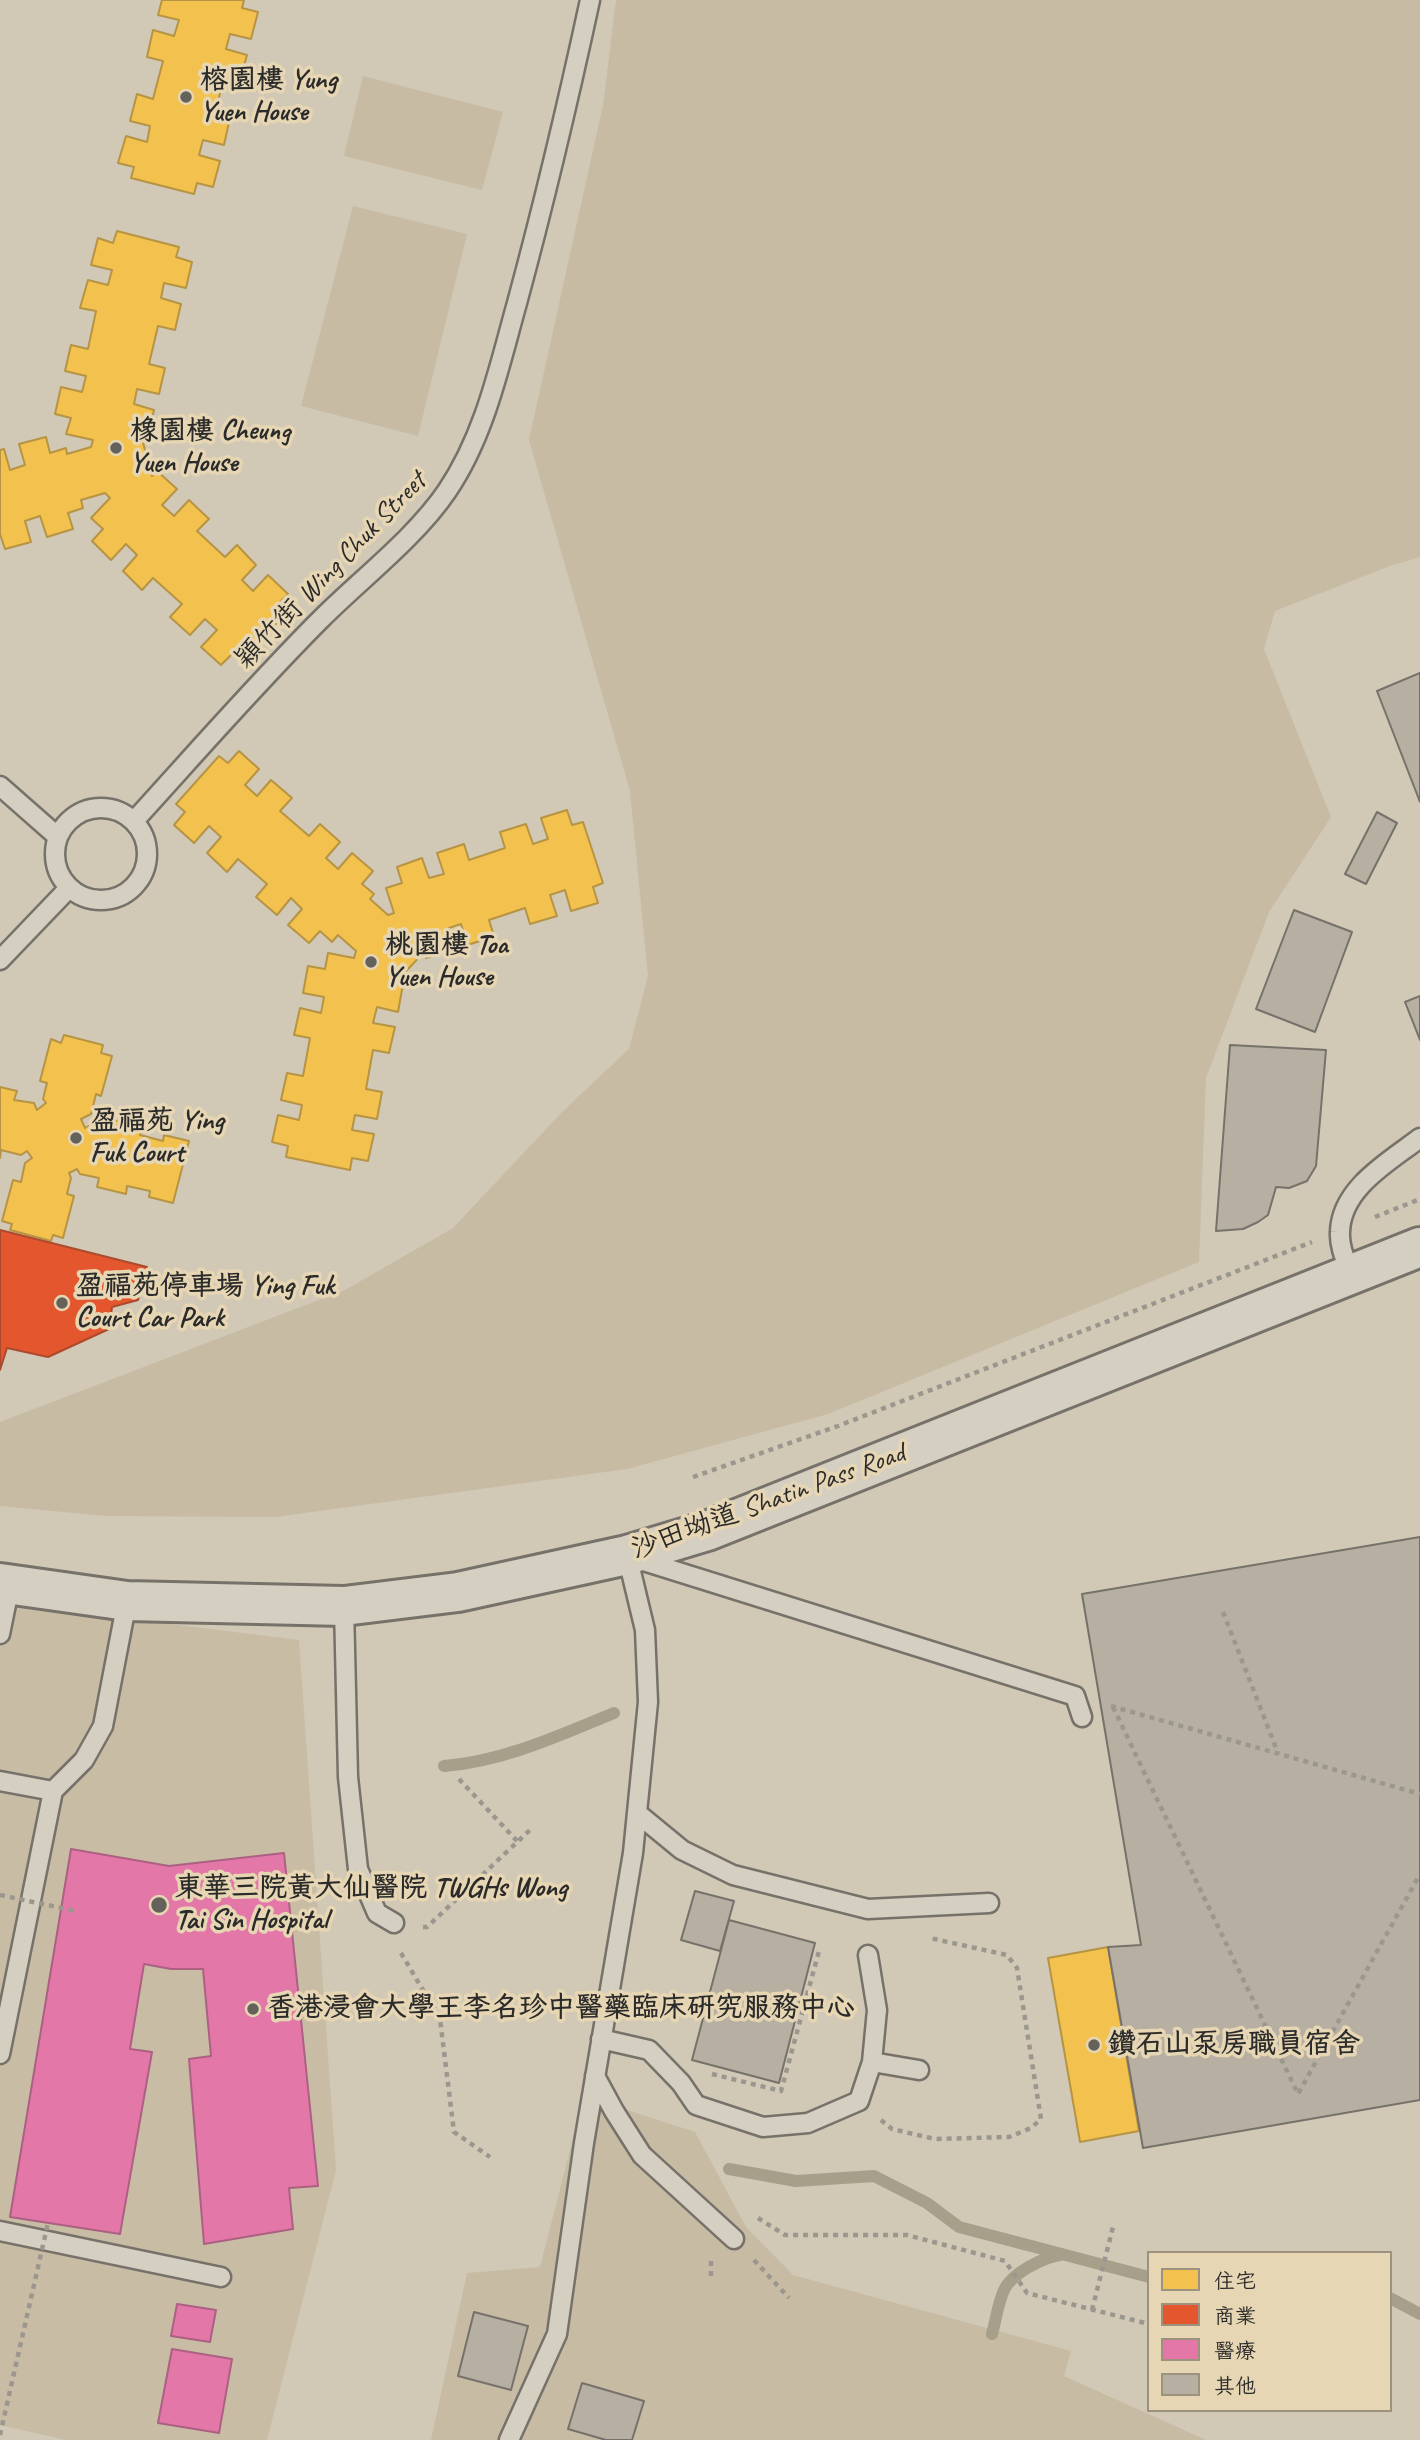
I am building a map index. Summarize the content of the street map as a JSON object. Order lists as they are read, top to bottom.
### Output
{
  "streets": {
    "main road": ["沙田坳道 Shatin Pass Road"],
    "lane": ["穎竹街 Wing Chuk Street"]
  },
  "places": [
    "榕園樓 Yung Yuen House",
    "橡園樓 Cheung Yuen House",
    "桃園樓 Toa Yuen House",
    "盈福苑 Ying Fuk Court",
    "盈福苑停車場 Ying Fuk Court Car Park",
    "東華三院黃大仙醫院 TWGHs Wong Tai Sin Hospital",
    "香港浸會大學王李名珍中醫藥臨床研究服務中心",
    "鑽石山泵房職員宿舍"
  ],
  "legend": [
    "住宅",
    "商業",
    "醫療",
    "其他"
  ]
}
